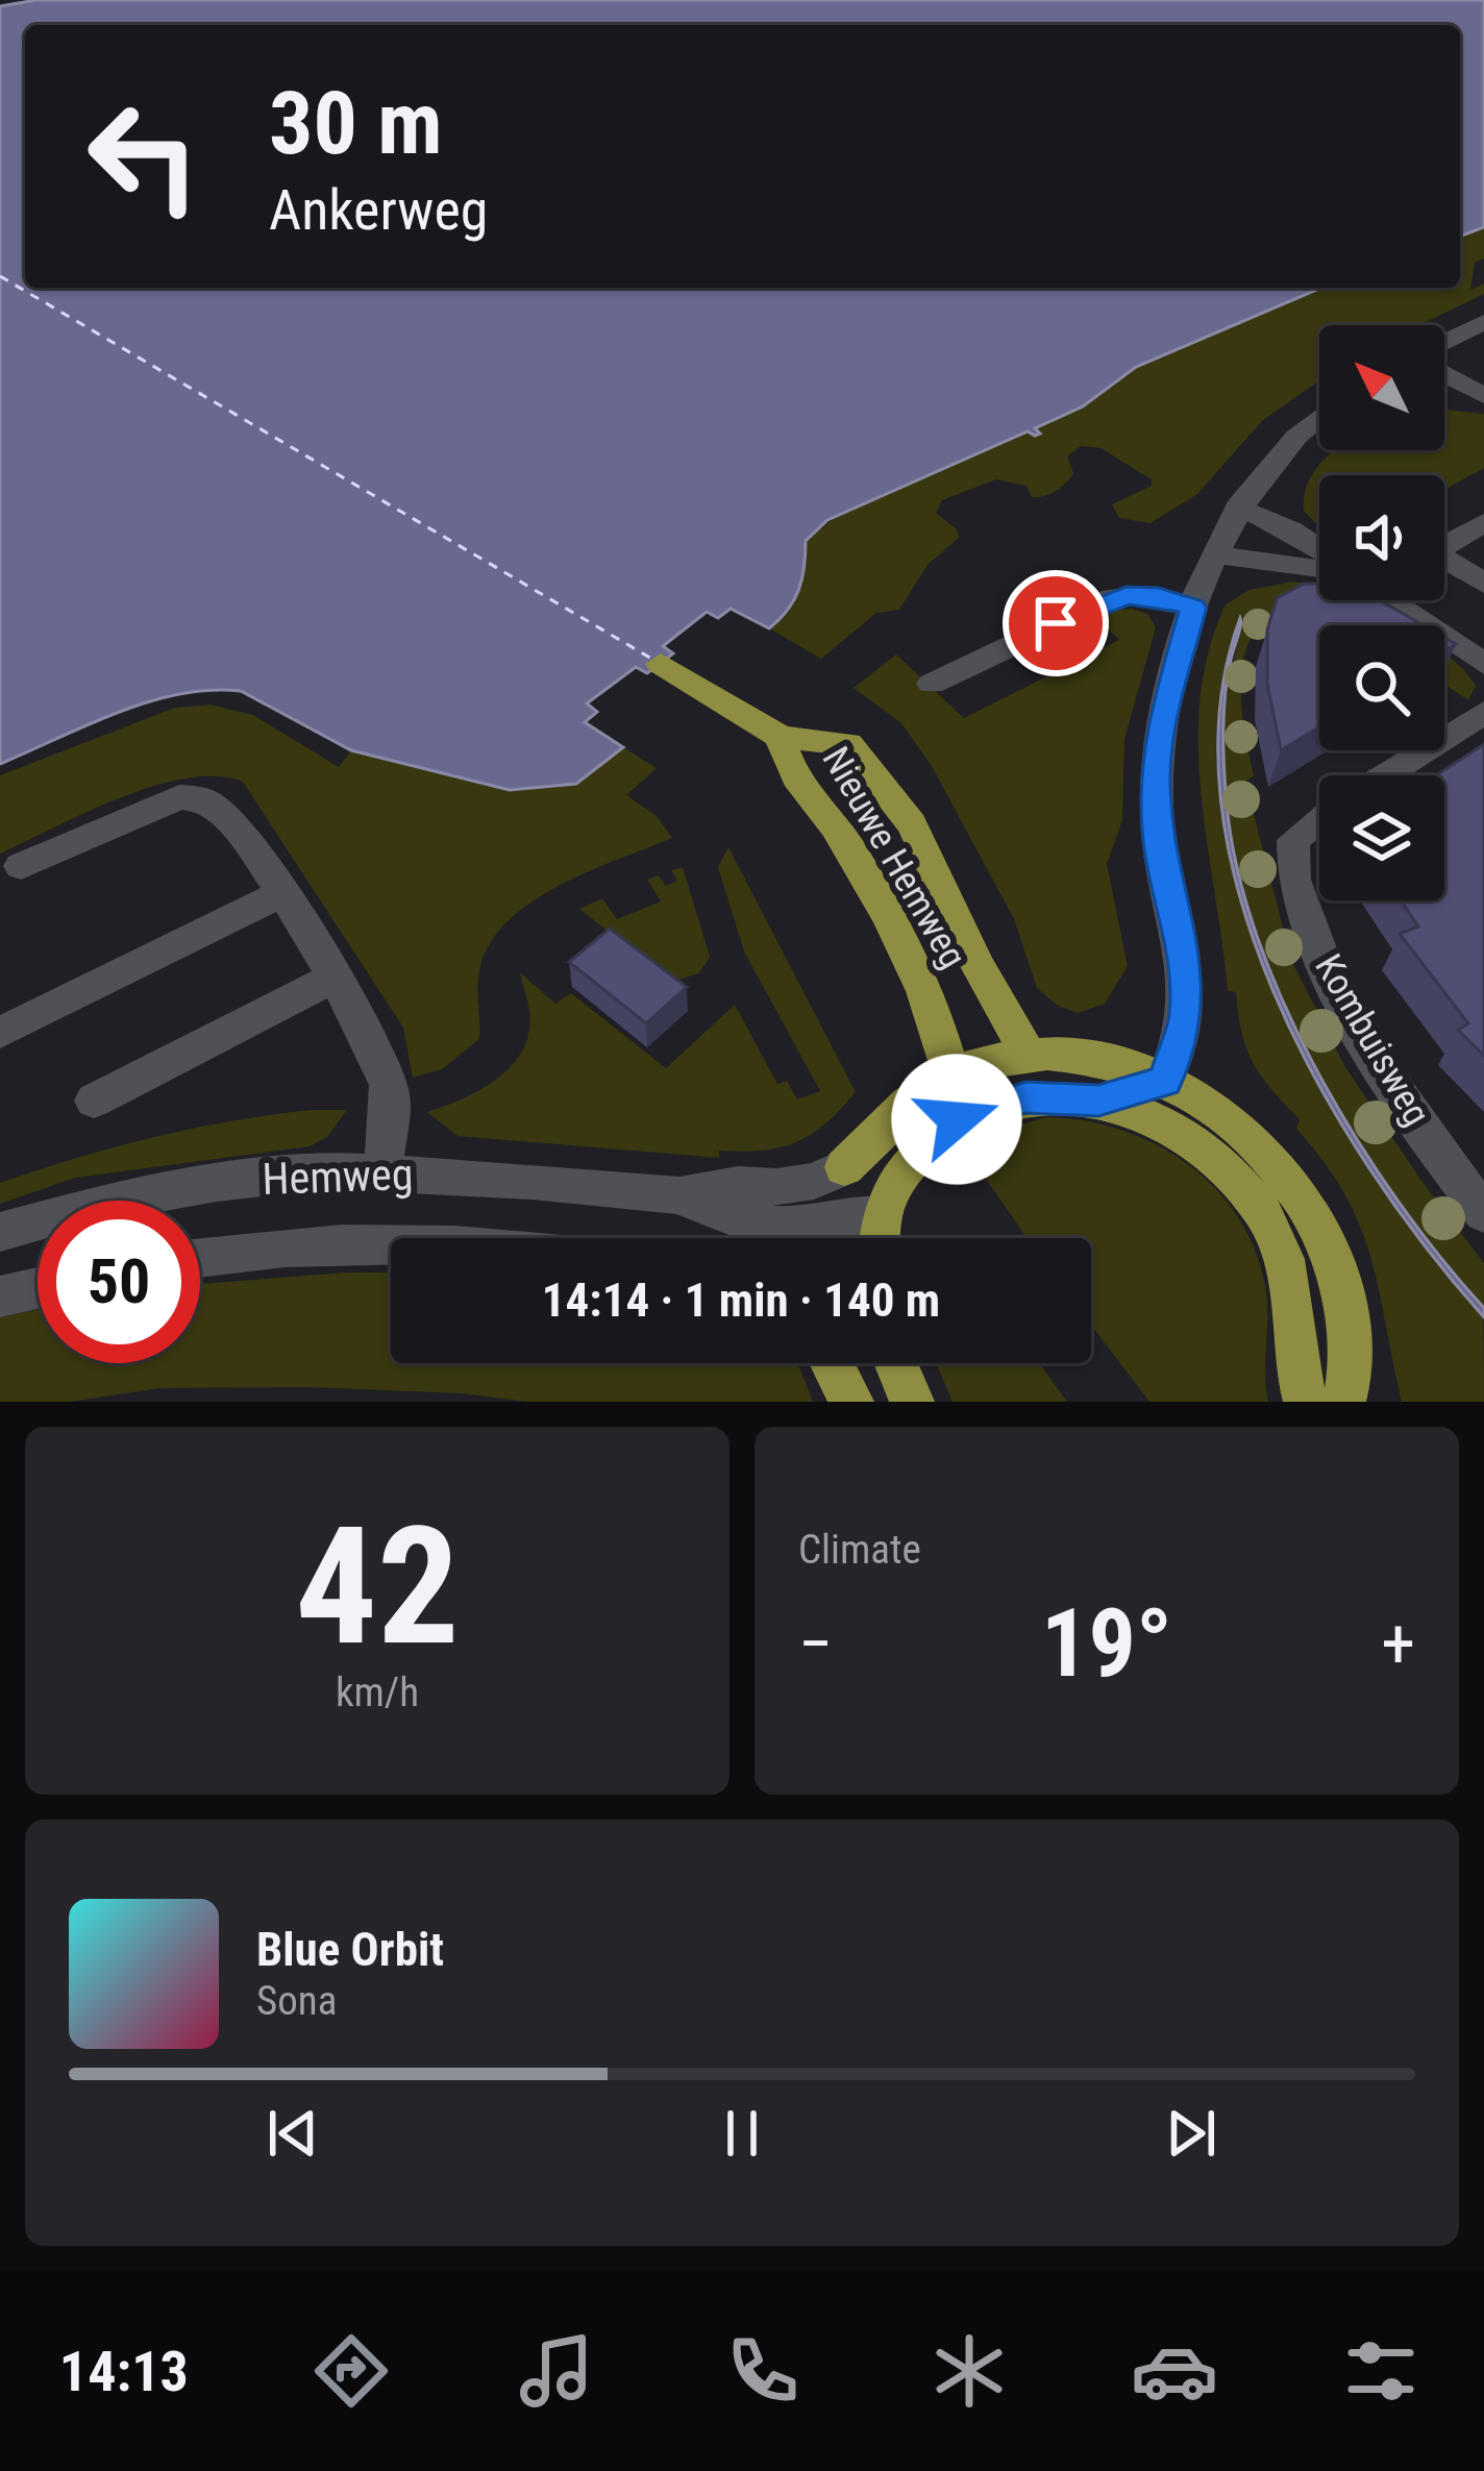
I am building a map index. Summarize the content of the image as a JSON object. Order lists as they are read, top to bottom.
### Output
{
  "streets": {
    "main road": ["Nieuwe Hemweg"],
    "street": ["Kombuisweg", "Hemweg"]
  },
  "north": "top left",
  "page": {
    "turn": ["30 m", "Ankerweg"],
    "limit": "50",
    "trip": "14:14 · 1 min · 140 m",
    "tile": [
      ["42", "km/h"],
      "Climate"
    ],
    "heat": ["−", "19°", "+"],
    "song": ["Blue Orbit", "Sona"],
    "tabs": "14:13"
  }
}
